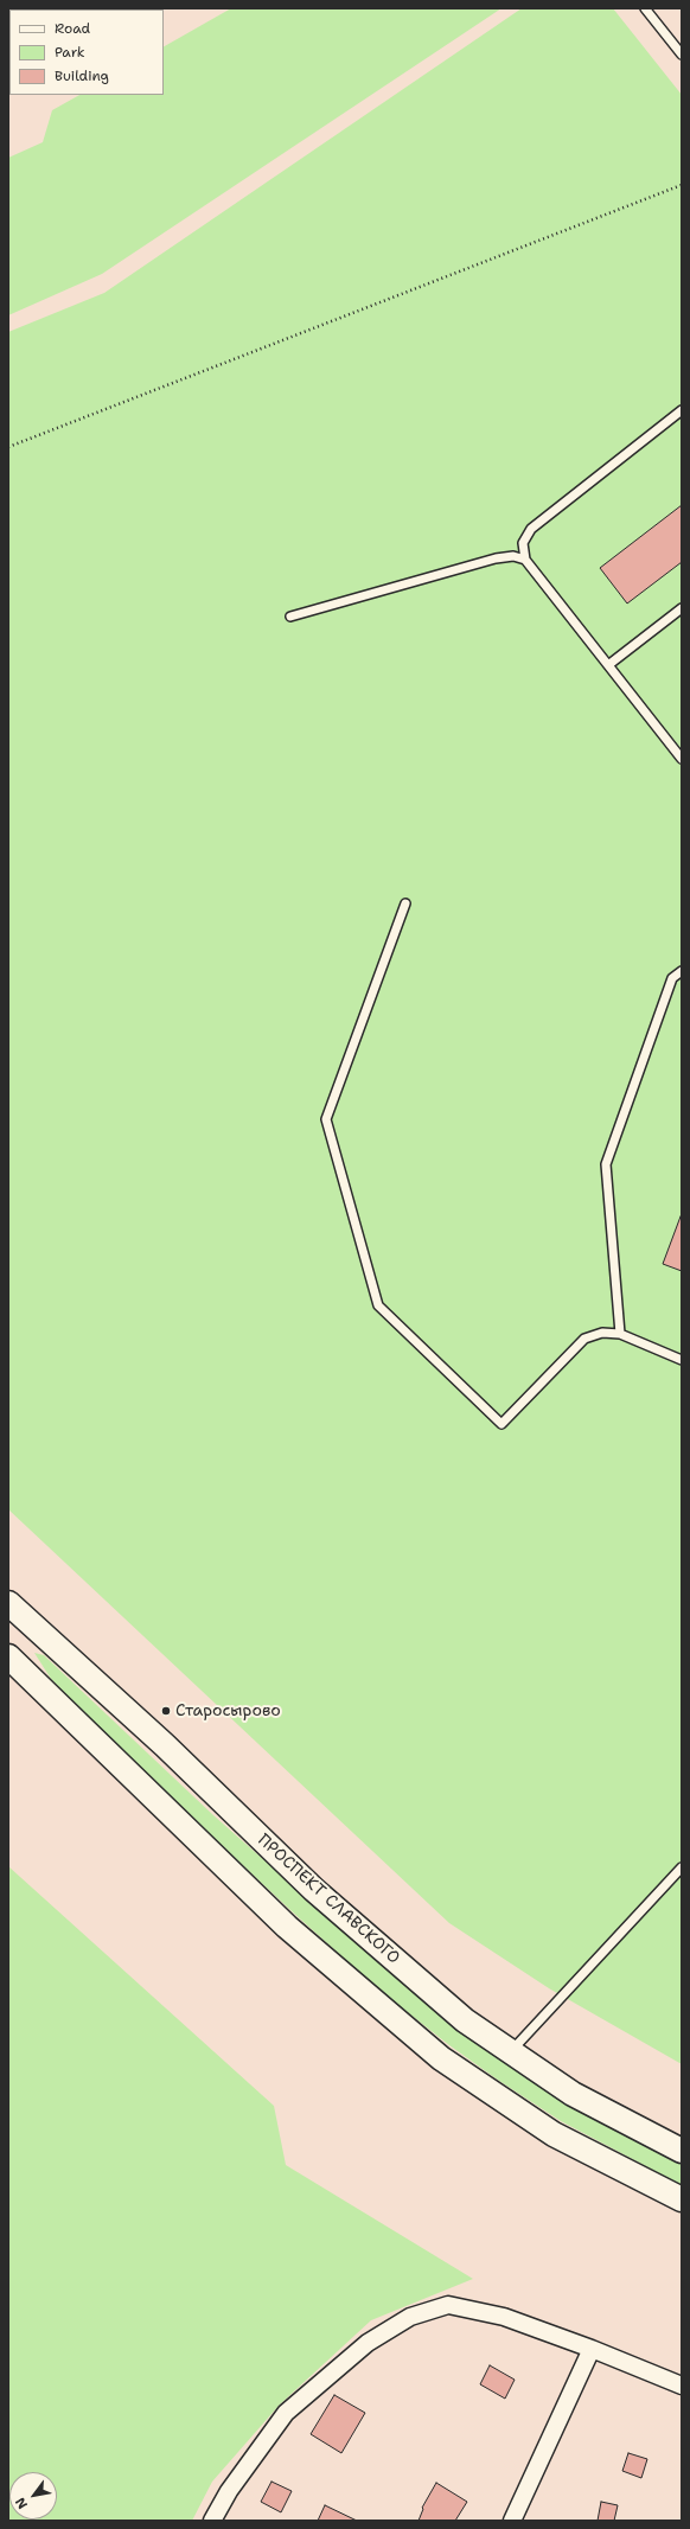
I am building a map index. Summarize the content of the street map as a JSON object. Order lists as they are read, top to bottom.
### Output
{
  "streets": {
    "main road": ["ПРОСПЕКТ СЛАВСКОГО"]
  },
  "places": ["Старосырово"],
  "legend": ["Road", "Park", "Building"],
  "north": "bottom left"
}
